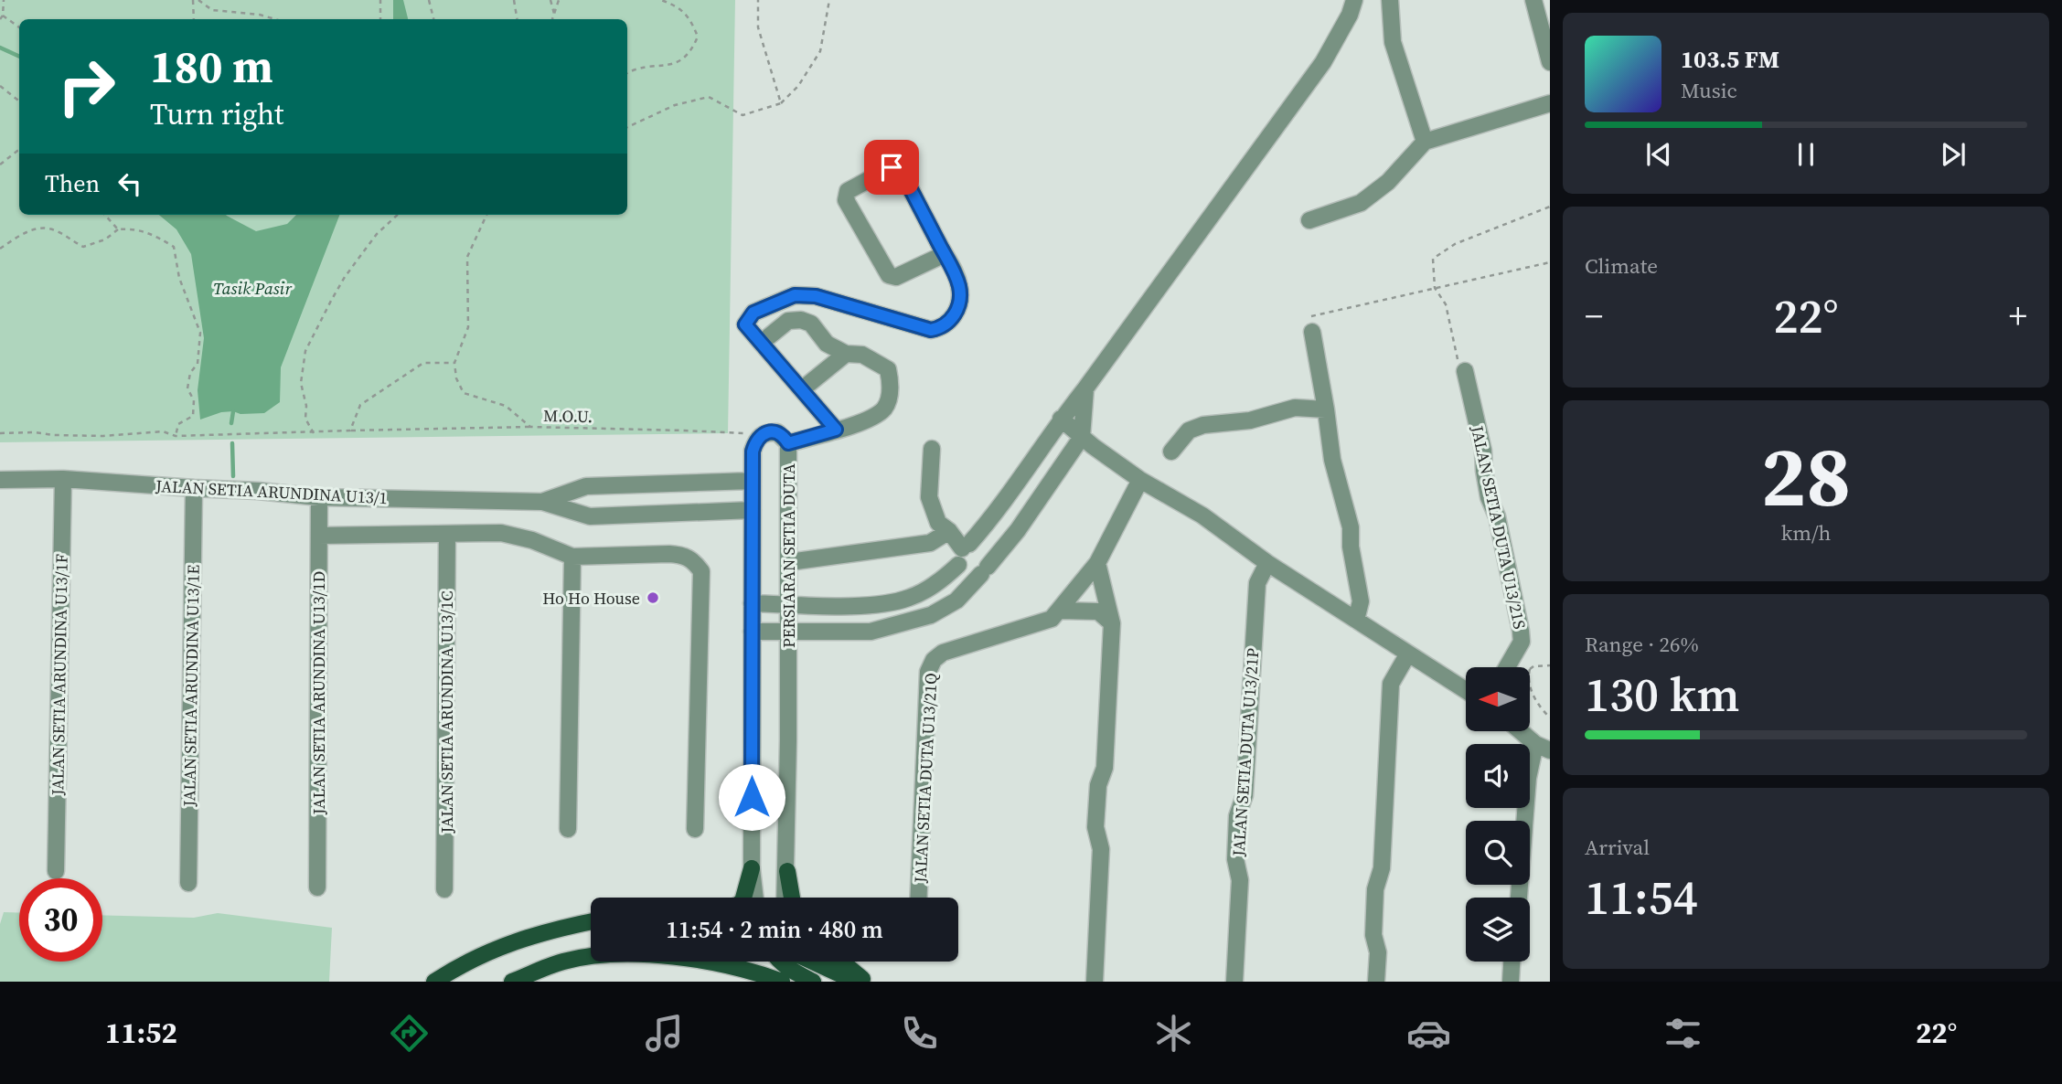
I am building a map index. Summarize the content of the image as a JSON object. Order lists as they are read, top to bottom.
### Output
{
  "streets": {
    "street": [
      "JALAN SETIA ARUNDINA U13/1",
      "JALAN SETIA DUTA U13/21S",
      "PERSIARAN SETIA DUTA",
      "JALAN SETIA ARUNDINA U13/1F",
      "JALAN SETIA ARUNDINA U13/1E",
      "JALAN SETIA ARUNDINA U13/1D",
      "JALAN SETIA ARUNDINA U13/1C",
      "JALAN SETIA DUTA U13/21P",
      "JALAN SETIA DUTA U13/21Q"
    ],
    "path": ["M.O.U."]
  },
  "crossings": [
    ["JALAN SETIA ARUNDINA U13/1", "JALAN SETIA ARUNDINA U13/1F"],
    ["JALAN SETIA ARUNDINA U13/1", "JALAN SETIA ARUNDINA U13/1E"],
    ["JALAN SETIA ARUNDINA U13/1", "JALAN SETIA ARUNDINA U13/1D"]
  ],
  "water": ["Tasik Pasir"],
  "places": ["Ho Ho House"],
  "north": "left",
  "page": {
    "turn": ["180 m", "Turn right"],
    "song": ["103.5 FM", "Music"],
    "then": "Then",
    "tile": [
      "Climate",
      ["28", "km/h"],
      ["Range · 26%", "130 km"],
      ["Arrival", "11:54"]
    ],
    "heat": ["−", "22°", "+"],
    "limit": "30",
    "trip": "11:54 · 2 min · 480 m",
    "tabs": ["11:52", "22°"]
  }
}
